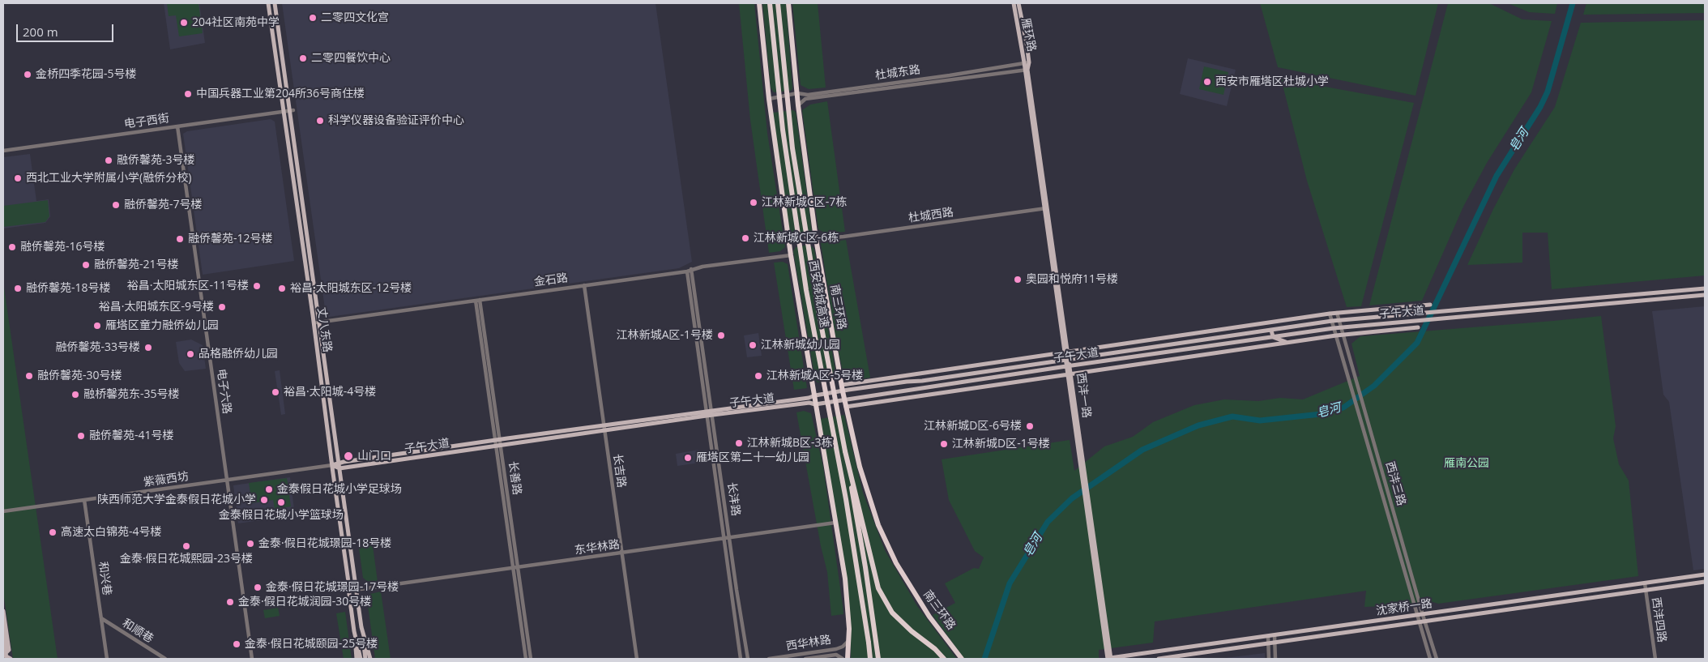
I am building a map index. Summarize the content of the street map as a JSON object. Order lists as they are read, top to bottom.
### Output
{
  "streets": {
    "highway": ["西安绕城高速", "南三环路"],
    "main road": [
      "雁环路",
      "子午大道",
      "丈八东路",
      "西沣一路",
      "沈家桥一路"
    ],
    "street": [
      "杜城东路",
      "电子西街",
      "杜城西路",
      "金石路",
      "电子六路",
      "长吉路",
      "长善路",
      "紫薇西坊",
      "西沣三路",
      "长沣路",
      "东华林路",
      "和兴巷",
      "西沣四路",
      "和顺巷",
      "西华林路"
    ]
  },
  "crossings": [
    ["雁环路", "杜城东路"],
    ["雁环路", "西沣一路"],
    ["杜城东路", "南三环路"],
    ["杜城东路", "西沣一路"],
    ["电子西街", "丈八东路"],
    ["电子西街", "电子六路"],
    ["杜城西路", "南三环路"],
    ["杜城西路", "西沣一路"],
    ["金石路", "丈八东路"],
    ["金石路", "长吉路"],
    ["金石路", "长善路"],
    ["金石路", "长沣路"],
    ["南三环路", "子午大道"],
    ["子午大道", "丈八东路"],
    ["子午大道", "西沣一路"],
    ["子午大道", "长吉路"],
    ["子午大道", "长善路"],
    ["子午大道", "紫薇西坊"],
    ["子午大道", "西沣三路"],
    ["子午大道", "长沣路"],
    ["丈八东路", "紫薇西坊"],
    ["电子六路", "紫薇西坊"],
    ["西沣一路", "沈家桥一路"],
    ["长吉路", "东华林路"],
    ["长善路", "东华林路"],
    ["紫薇西坊", "和兴巷"],
    ["西沣三路", "沈家桥一路"],
    ["长沣路", "东华林路"],
    ["和兴巷", "和顺巷"],
    ["沈家桥一路", "西沣四路"]
  ],
  "water": ["皂河"],
  "parks": ["雁南公园"],
  "places": [
    "二零四文化宫",
    "204社区南苑中学",
    "二零四餐饮中心",
    "金桥四季花园-5号楼",
    "西安市雁塔区杜城小学",
    "中国兵器工业第204所36号商住楼",
    "科学仪器设备验证评价中心",
    "融侨馨苑-3号楼",
    "西北工业大学附属小学(融侨分校)",
    "江林新城C区-7栋",
    "融侨馨苑-7号楼",
    "江林新城C区-6栋",
    "融侨馨苑-12号楼",
    "融侨馨苑-16号楼",
    "融侨馨苑-21号楼",
    "奥园和悦府11号楼",
    "裕昌·太阳城东区-11号楼",
    "融侨馨苑-18号楼",
    "裕昌·太阳城东区-12号楼",
    "裕昌·太阳城东区-9号楼",
    "雁塔区童力融侨幼儿园",
    "江林新城A区-1号楼",
    "江林新城幼儿园",
    "融侨馨苑-33号楼",
    "品格融侨幼儿园",
    "融侨馨苑-30号楼",
    "江林新城A区-5号楼",
    "裕昌·太阳城-4号楼",
    "融桥馨苑东-35号楼",
    "江林新城D区-6号楼",
    "融侨馨苑-41号楼",
    "江林新城B区-3栋",
    "江林新城D区-1号楼",
    "山门口",
    "雁塔区第二十一幼儿园",
    "金泰假日花城小学足球场",
    "陕西师范大学金泰假日花城小学",
    "金泰假日花城小学篮球场",
    "高速太白锦苑-4号楼",
    "金泰·假日花城璟园-18号楼",
    "金泰·假日花城熙园-23号楼",
    "金泰·假日花城璟园-17号楼",
    "金泰·假日花城润园-30号楼",
    "金泰·假日花城颐园-25号楼"
  ],
  "scale_bar": "200 m"
}
